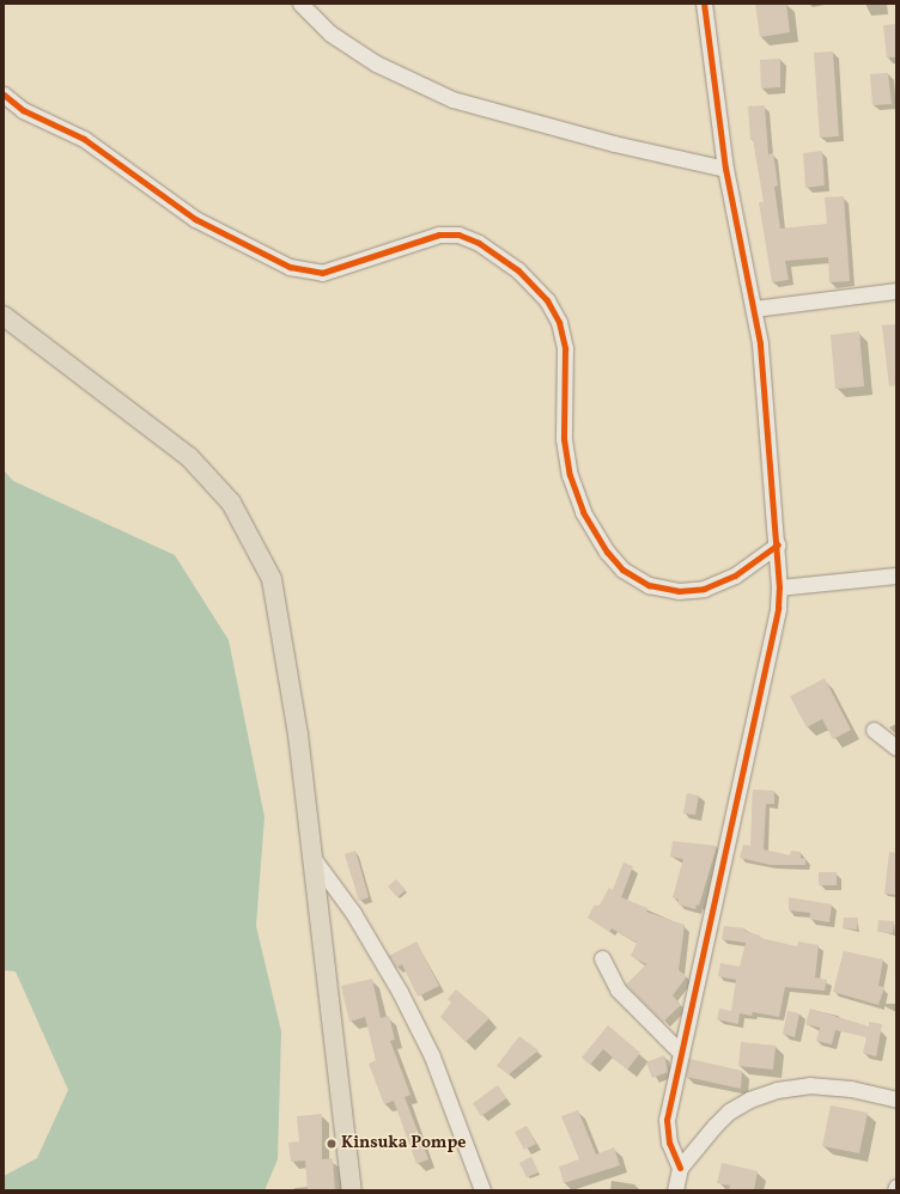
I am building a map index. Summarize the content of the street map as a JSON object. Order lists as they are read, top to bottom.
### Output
{
  "places": ["Kinsuka Pompe"]
}
